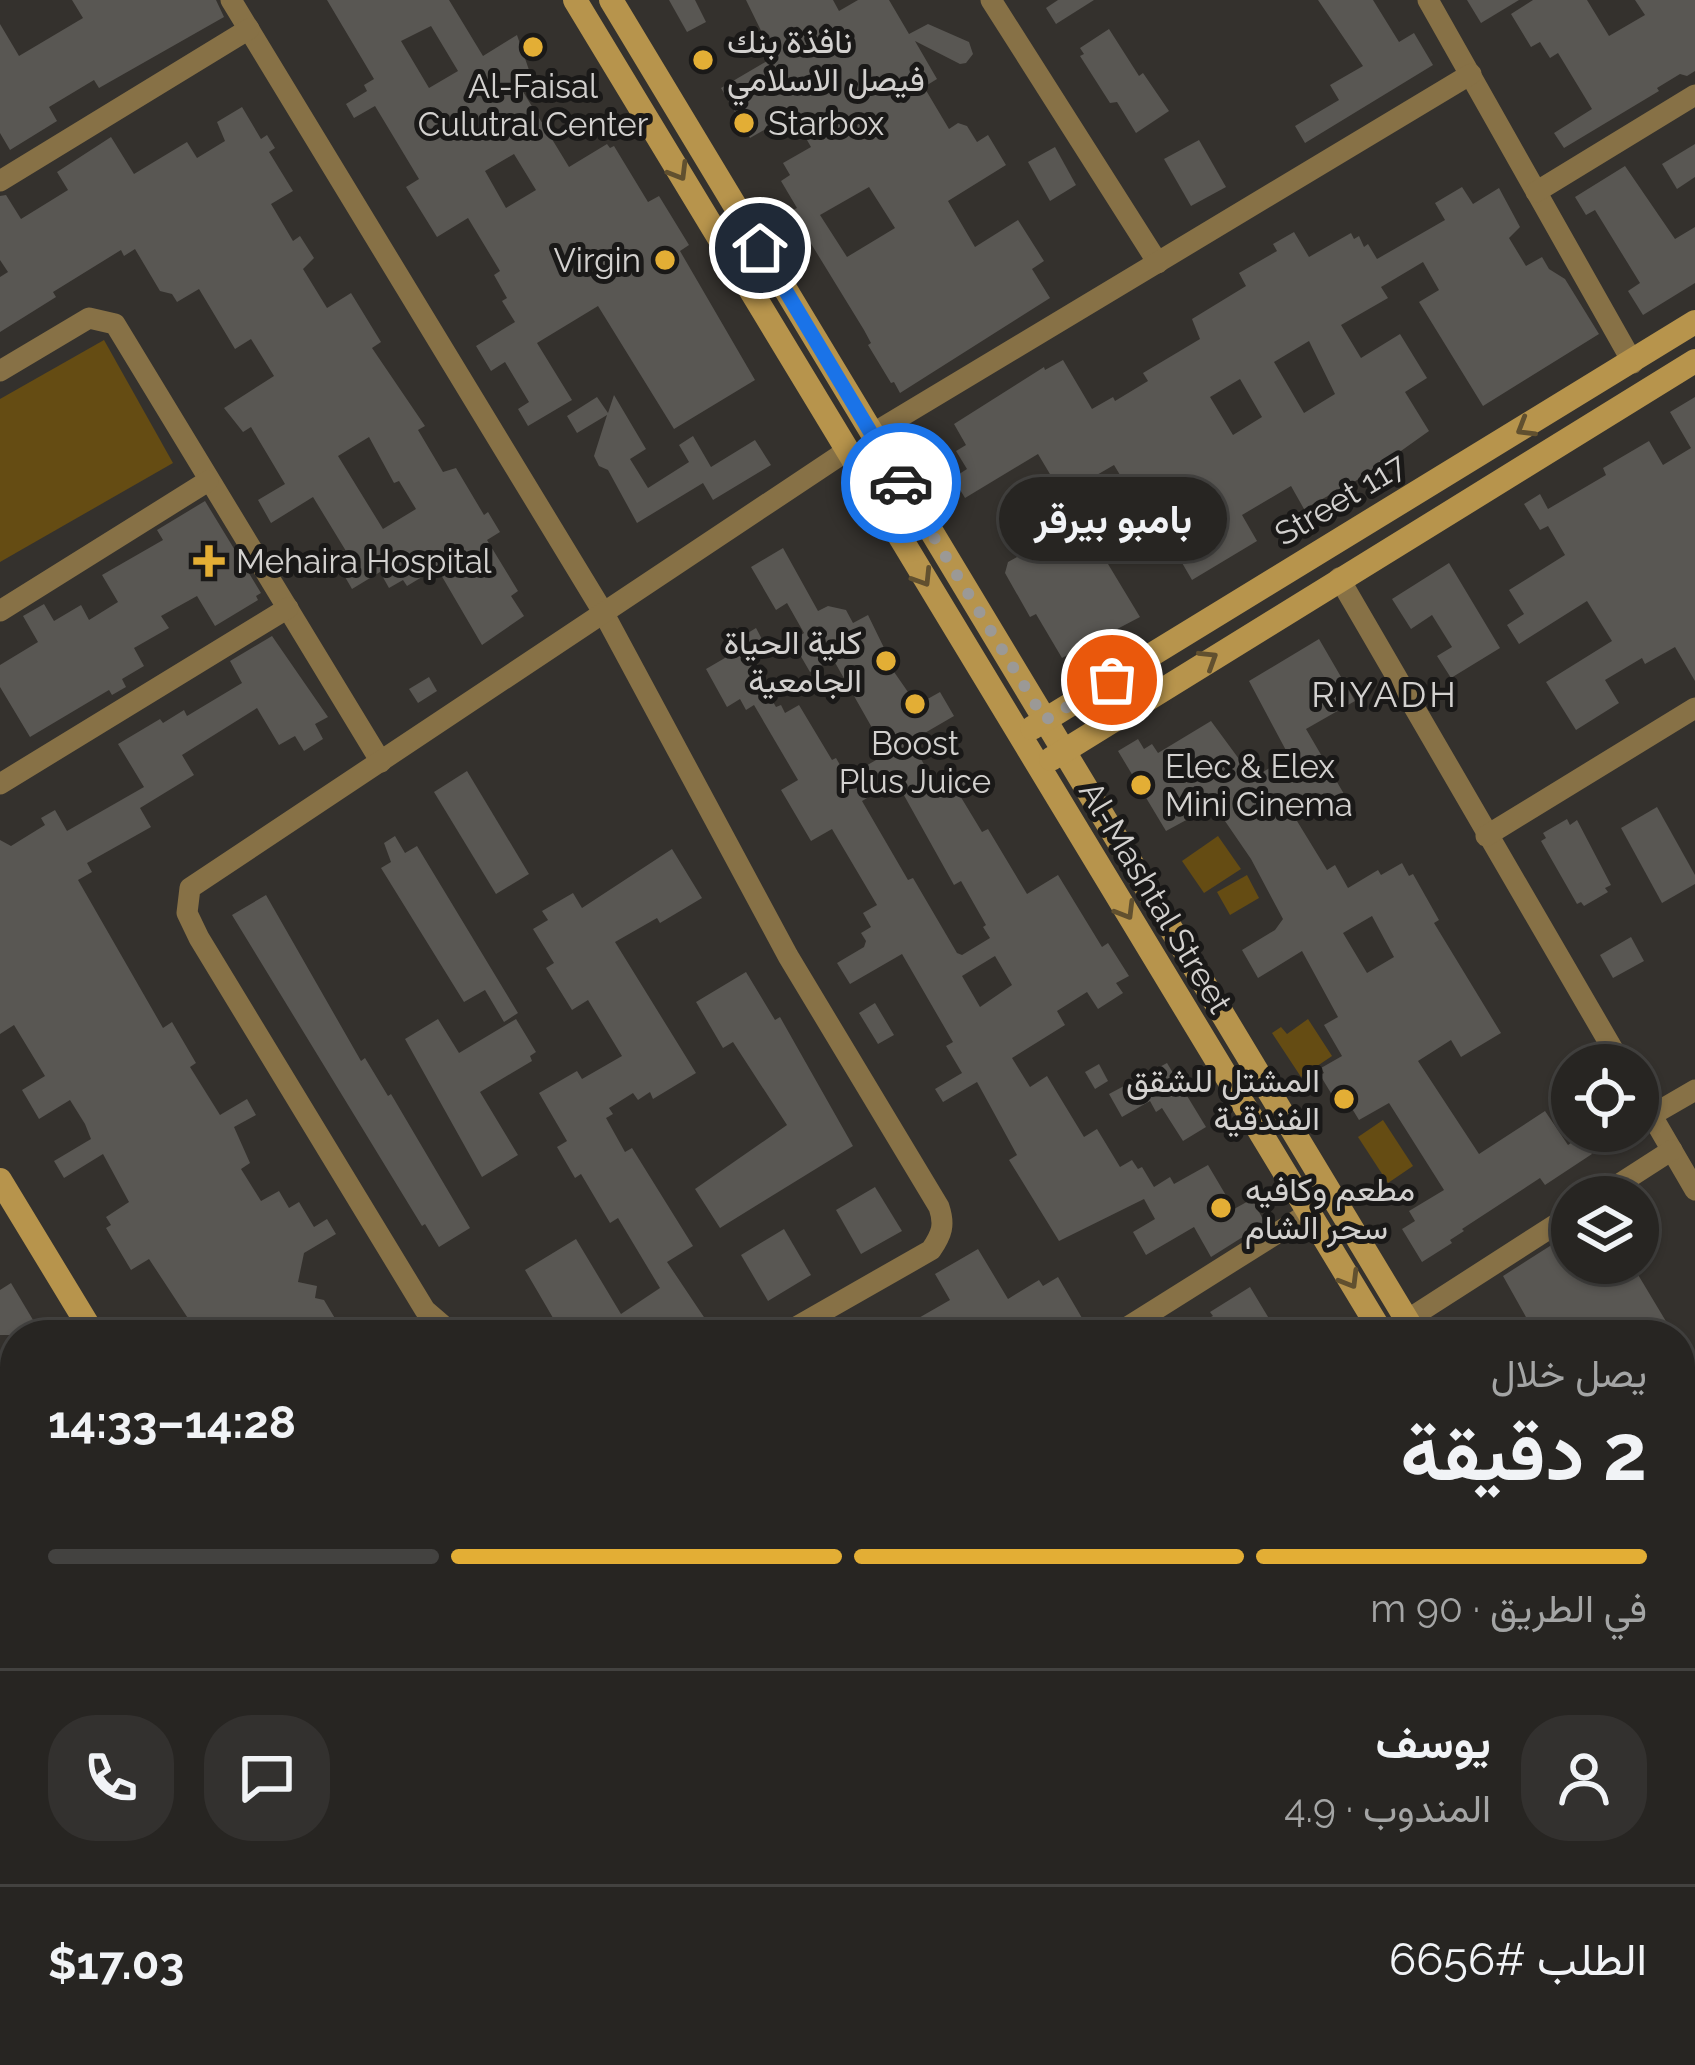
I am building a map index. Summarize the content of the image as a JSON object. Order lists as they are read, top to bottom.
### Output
{
  "streets": {
    "main road": ["Street 117", "Al-Mashtal Street"]
  },
  "crossings": [
    ["Street 117", "Al-Mashtal Street"]
  ],
  "districts": ["RIYADH"],
  "places": {
    "other": [
      "Al-Faisal Culutral Center",
      "نافذة بنك فيصل الاسلامي",
      "Starbox",
      "Virgin",
      "كلية الحياة الجامعية",
      "بامبو بيرقر",
      "Boost Plus Juice",
      "Elec & Elex Mini Cinema",
      "المشتل للشقق الفندقية",
      "مطعم وكافيه سحر الشام"
    ],
    "health": ["Mehaira Hospital"]
  },
  "page": {
    "bubble": "بامبو بيرقر",
    "heading": ["2 دقيقة", "يصل خلال", "14:28–14:33"],
    "panel": [
      "يوسف",
      "المندوب · 4.9",
      "الطلب #6656",
      "$17.03"
    ],
    "bar": "في الطريق · 90 m"
  }
}
